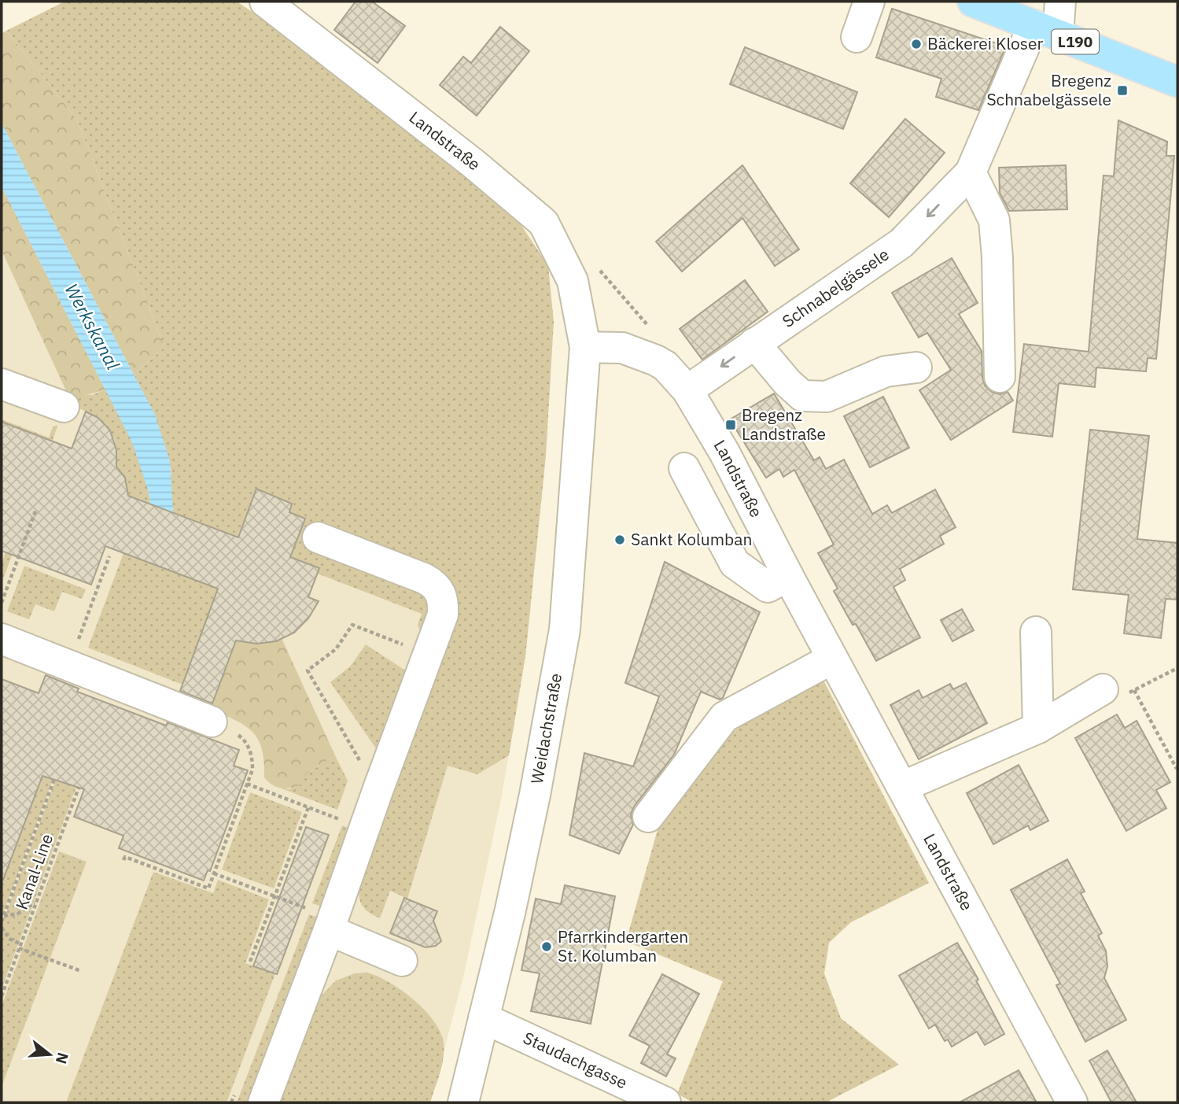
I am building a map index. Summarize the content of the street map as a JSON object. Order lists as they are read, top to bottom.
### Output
{
  "streets": {
    "main road": ["L190"],
    "street": [
      "Landstraße",
      "Schnabelgässele",
      "Weidachstraße",
      "Staudachgasse"
    ],
    "path": ["Kanal-Line"]
  },
  "crossings": [
    ["L190", "Schnabelgässele"],
    ["Landstraße", "Schnabelgässele"],
    ["Landstraße", "Weidachstraße"],
    ["Weidachstraße", "Staudachgasse"]
  ],
  "one_way": ["Schnabelgässele"],
  "water": ["Werkskanal"],
  "places": {
    "other": ["Bäckerei Kloser", "Sankt Kolumban", "Pfarrkindergarten St. Kolumban"],
    "transit": ["Bregenz Schnabelgässele", "Bregenz Landstraße"]
  },
  "north": "right"
}
